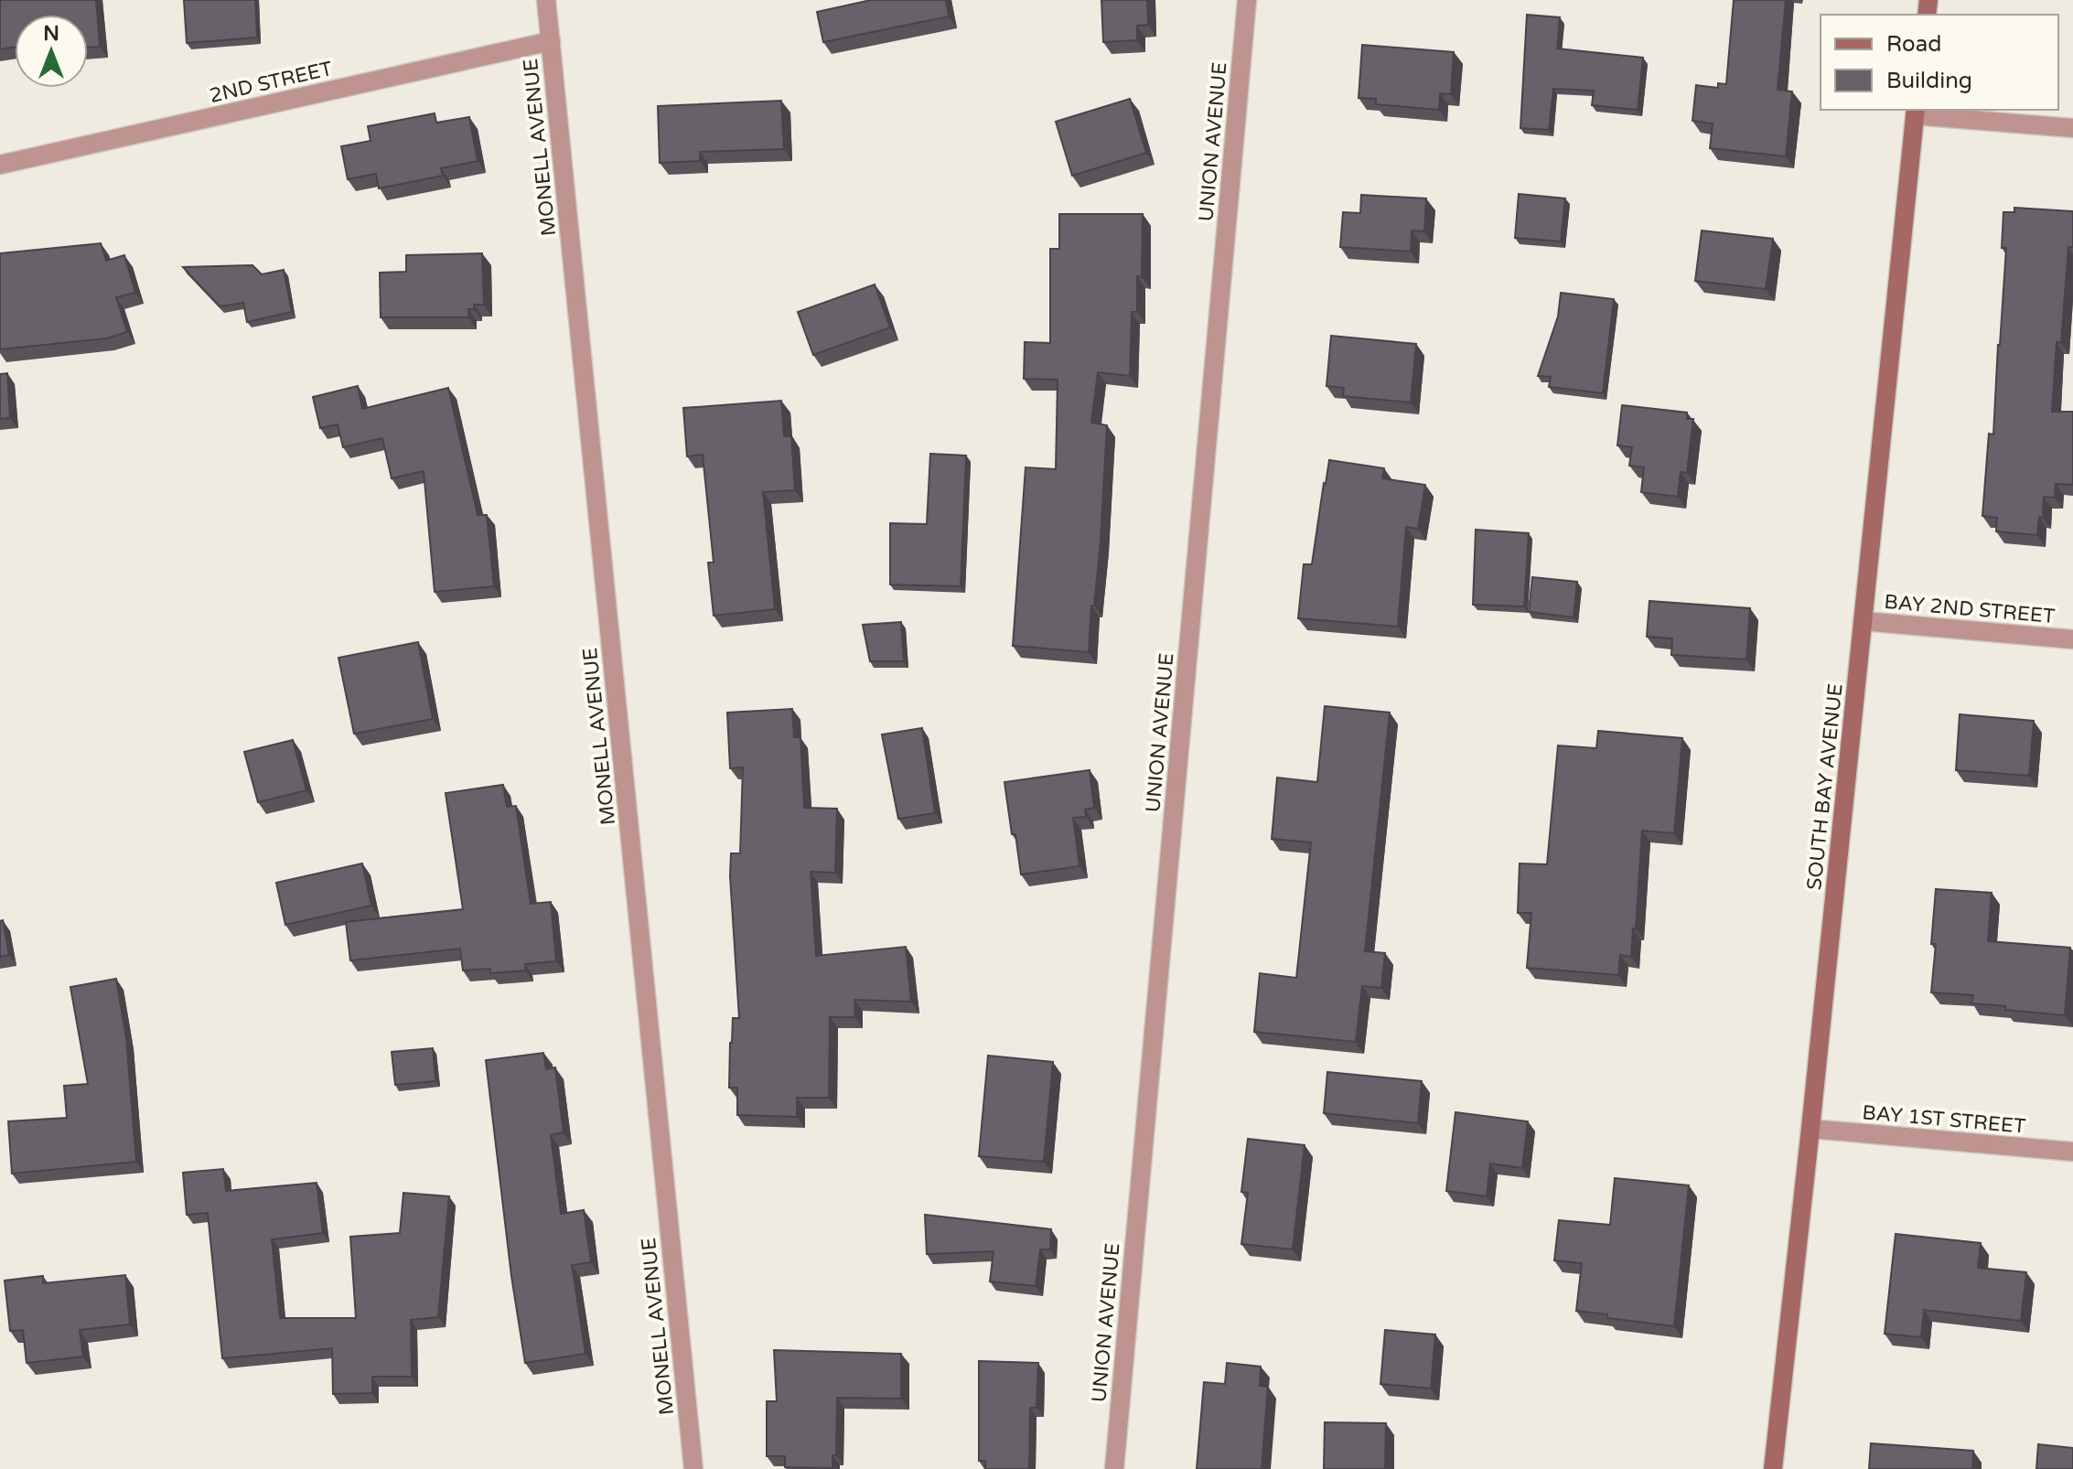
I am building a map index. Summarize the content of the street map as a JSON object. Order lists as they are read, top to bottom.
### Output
{
  "streets": {
    "street": [
      "2ND STREET",
      "UNION AVENUE",
      "MONELL AVENUE",
      "BAY 2ND STREET",
      "SOUTH BAY AVENUE",
      "BAY 1ST STREET"
    ]
  },
  "crossings": [
    ["2ND STREET", "MONELL AVENUE"],
    ["BAY 2ND STREET", "SOUTH BAY AVENUE"],
    ["SOUTH BAY AVENUE", "BAY 1ST STREET"]
  ],
  "legend": ["Road", "Building"],
  "north": "top"
}
